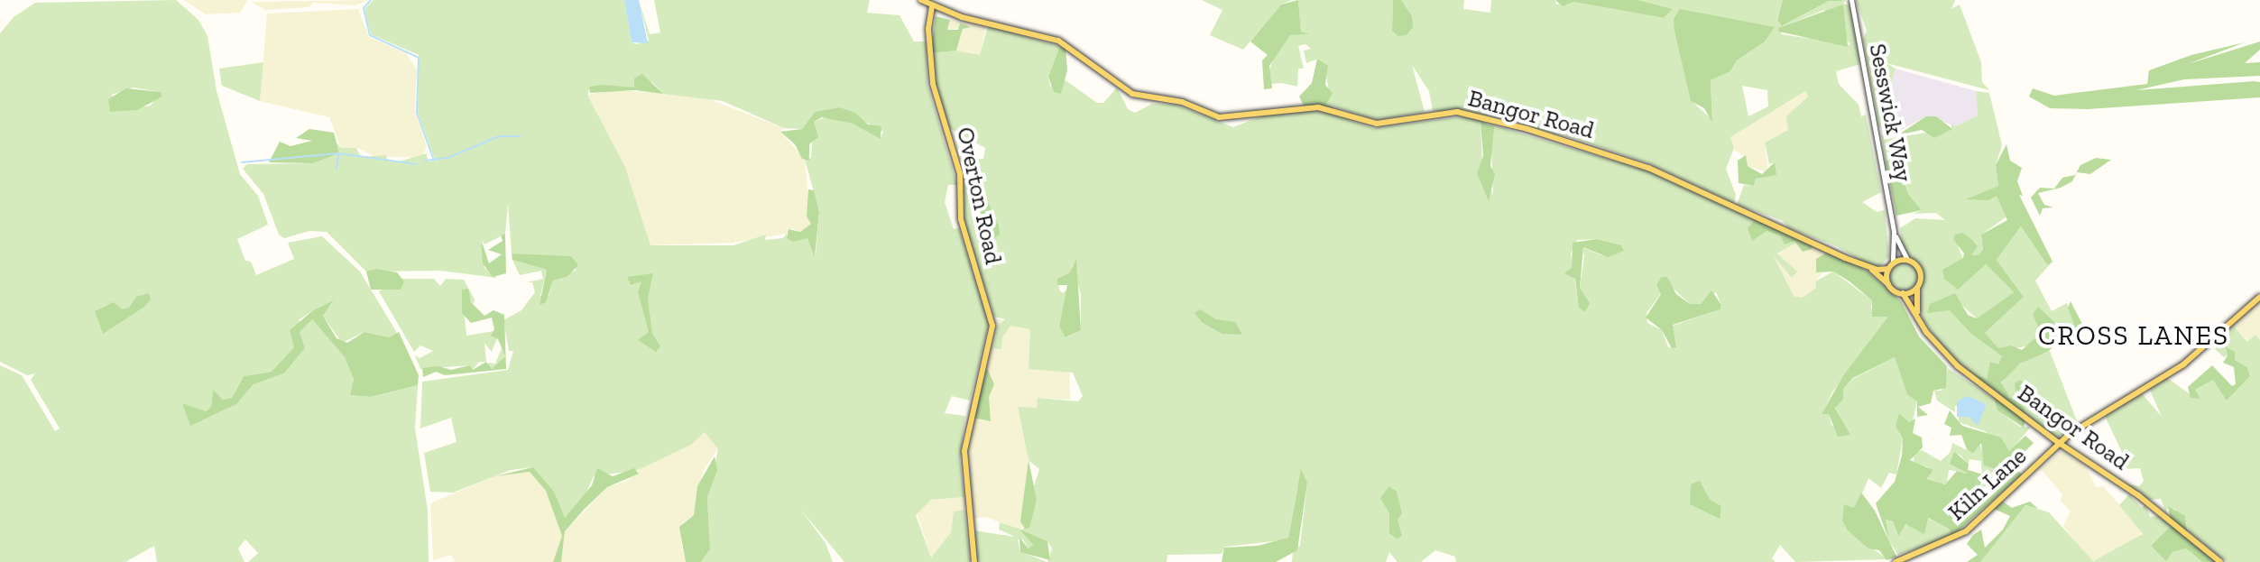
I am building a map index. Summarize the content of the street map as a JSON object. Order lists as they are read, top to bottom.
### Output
{
  "streets": {
    "main road": ["Bangor Road", "Overton Road", "Kiln Lane"],
    "street": ["Sesswick Way"]
  },
  "crossings": [
    ["Sesswick Way", "Bangor Road"],
    ["Bangor Road", "Overton Road"],
    ["Bangor Road", "Kiln Lane"]
  ],
  "districts": ["CROSS LANES"]
}
